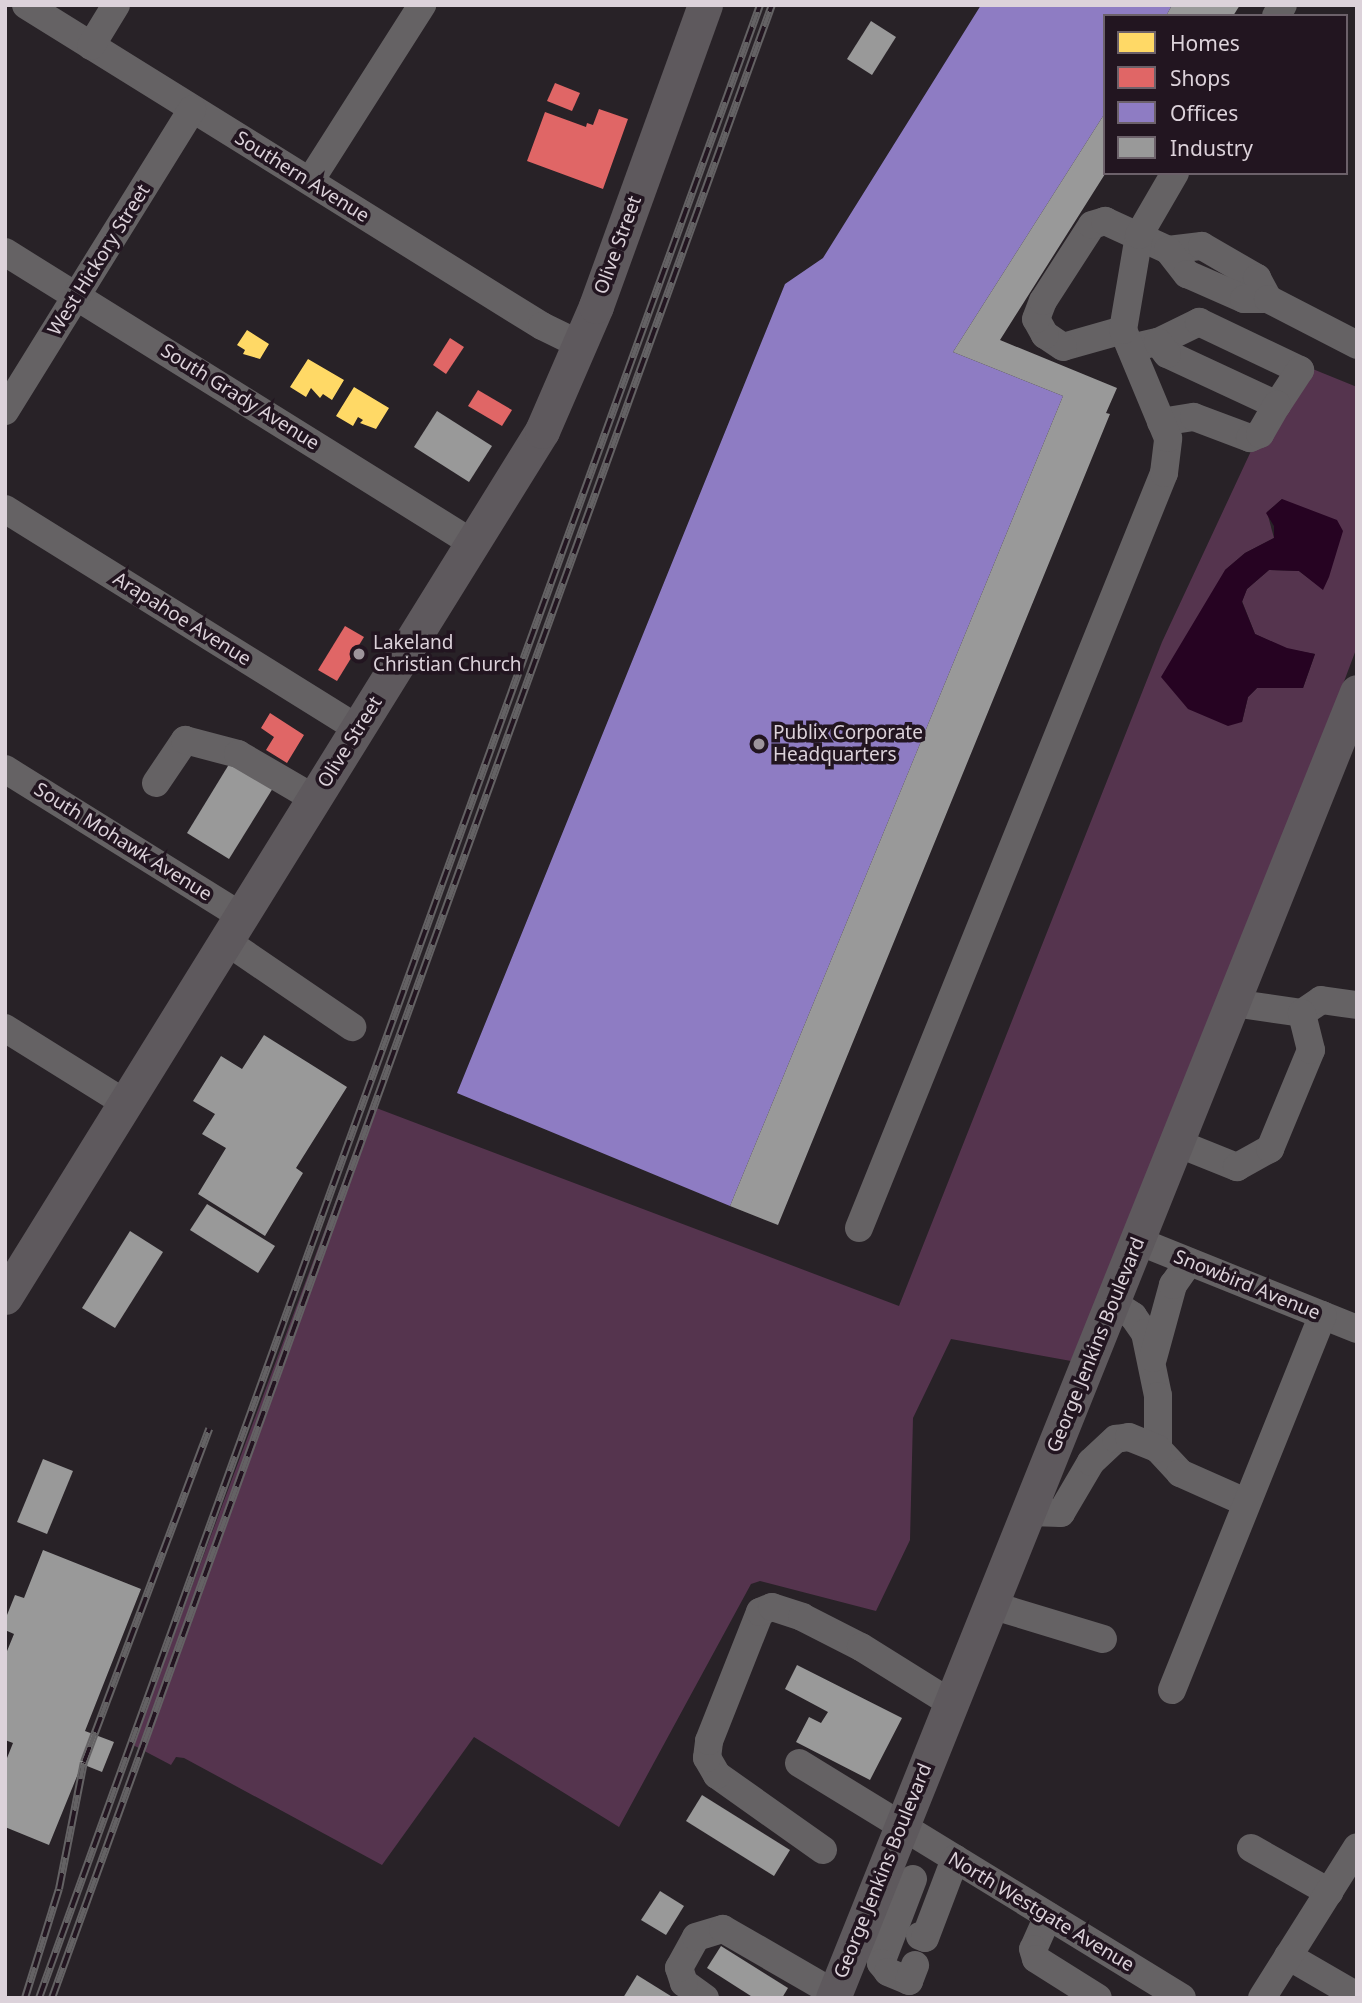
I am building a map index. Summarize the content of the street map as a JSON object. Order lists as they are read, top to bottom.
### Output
{
  "streets": {
    "main road": ["Olive Street", "George Jenkins Boulevard"],
    "street": [
      "Southern Avenue",
      "West Hickory Street",
      "South Grady Avenue",
      "Arapahoe Avenue",
      "South Mohawk Avenue",
      "Snowbird Avenue",
      "North Westgate Avenue"
    ]
  },
  "crossings": [
    ["Southern Avenue", "Olive Street"],
    ["Southern Avenue", "West Hickory Street"],
    ["Olive Street", "South Grady Avenue"],
    ["Olive Street", "Arapahoe Avenue"],
    ["Olive Street", "South Mohawk Avenue"],
    ["West Hickory Street", "South Grady Avenue"],
    ["Snowbird Avenue", "George Jenkins Boulevard"],
    ["George Jenkins Boulevard", "North Westgate Avenue"]
  ],
  "places": ["Lakeland Christian Church", "Publix Corporate Headquarters"],
  "legend": [
    "Homes",
    "Shops",
    "Offices",
    "Industry"
  ]
}
